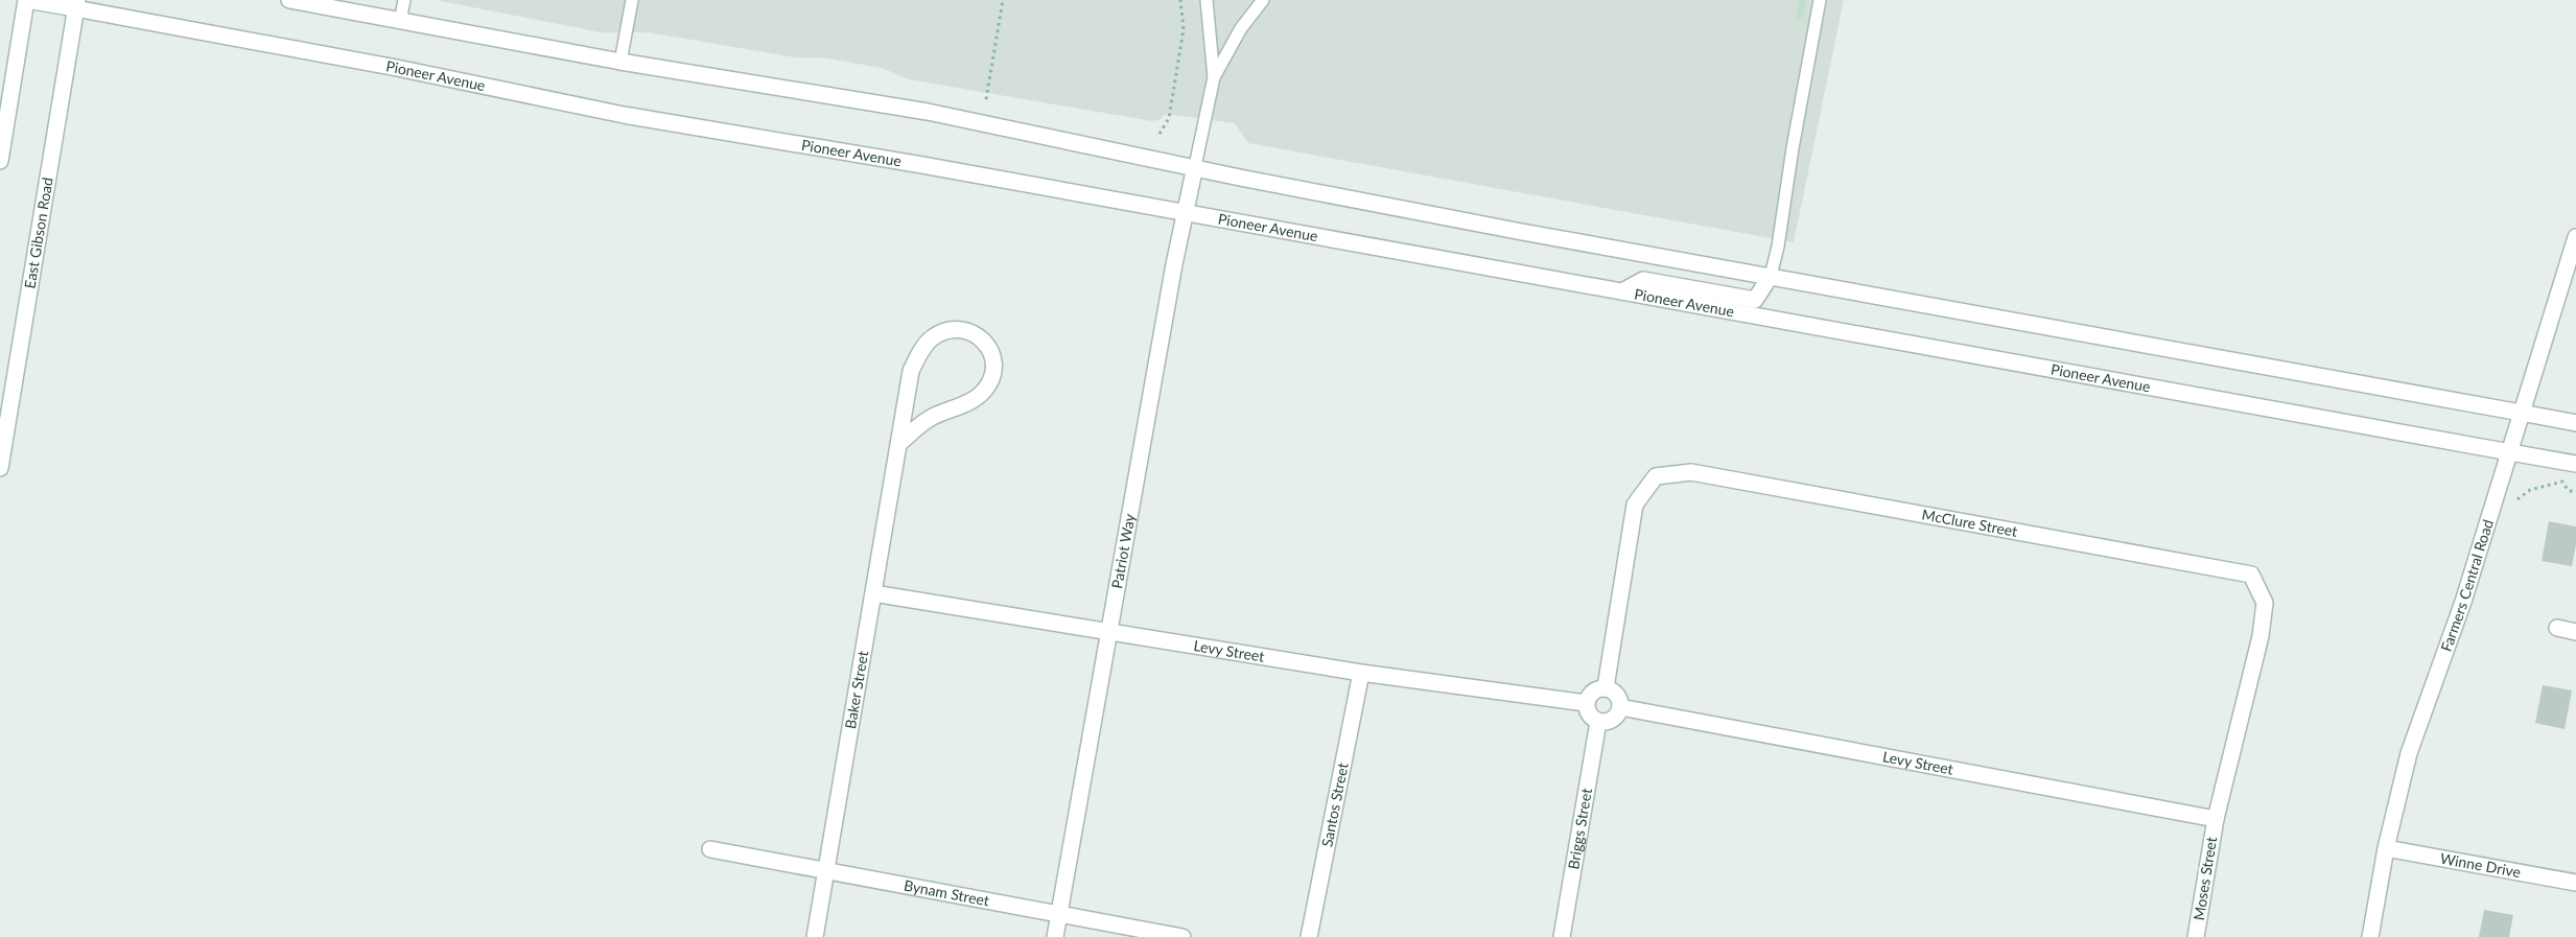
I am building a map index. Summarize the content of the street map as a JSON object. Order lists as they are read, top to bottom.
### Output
{
  "streets": {
    "street": [
      "Pioneer Avenue",
      "East Gibson Road",
      "McClure Street",
      "Patriot Way",
      "Farmers Central Road",
      "Levy Street",
      "Baker Street",
      "Santos Street",
      "Briggs Street",
      "Winne Drive",
      "Moses Street",
      "Bynam Street"
    ]
  },
  "crossings": [
    ["Pioneer Avenue", "East Gibson Road"],
    ["Pioneer Avenue", "Patriot Way"],
    ["Pioneer Avenue", "Farmers Central Road"],
    ["McClure Street", "Levy Street"],
    ["McClure Street", "Briggs Street"],
    ["McClure Street", "Moses Street"],
    ["Patriot Way", "Levy Street"],
    ["Patriot Way", "Bynam Street"],
    ["Farmers Central Road", "Winne Drive"],
    ["Levy Street", "Baker Street"],
    ["Levy Street", "Santos Street"],
    ["Levy Street", "Briggs Street"],
    ["Levy Street", "Moses Street"],
    ["Baker Street", "Bynam Street"]
  ]
}
